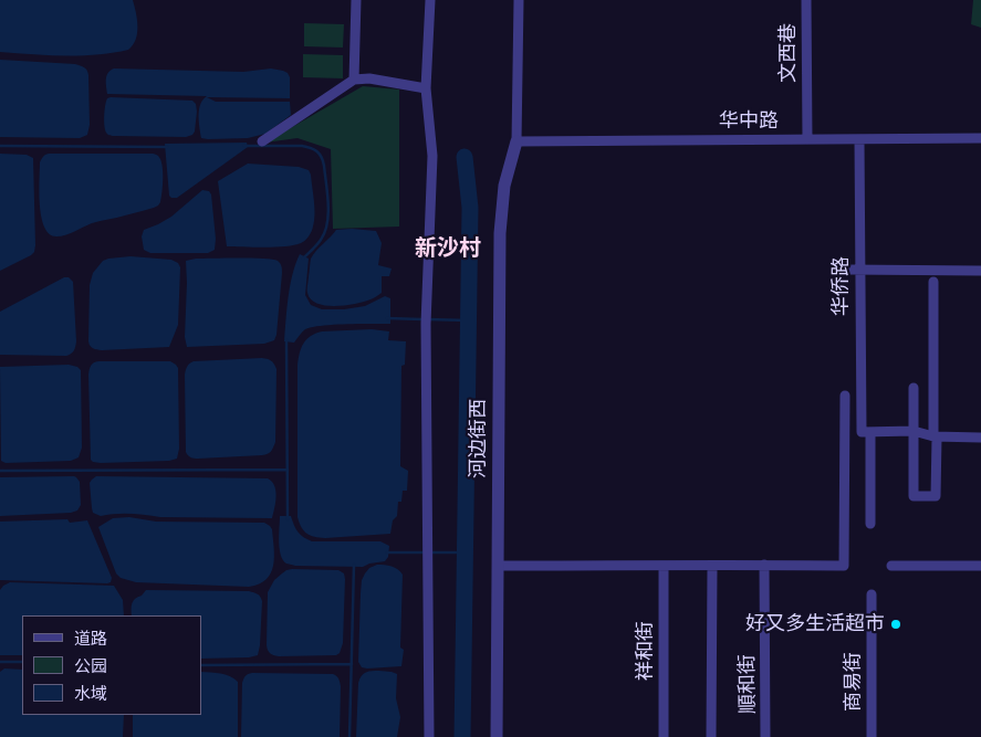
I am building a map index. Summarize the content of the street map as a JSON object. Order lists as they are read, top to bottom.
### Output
{
  "streets": {
    "street": [
      "文西巷",
      "华中路",
      "华侨路",
      "河边街西",
      "祥和街",
      "商易街",
      "順和街"
    ]
  },
  "crossings": [
    ["文西巷", "华中路"],
    ["华中路", "华侨路"],
    ["华中路", "河边街西"]
  ],
  "districts": ["新沙村"],
  "places": ["好又多生活超市"],
  "legend": ["道路", "公园", "水域"]
}
